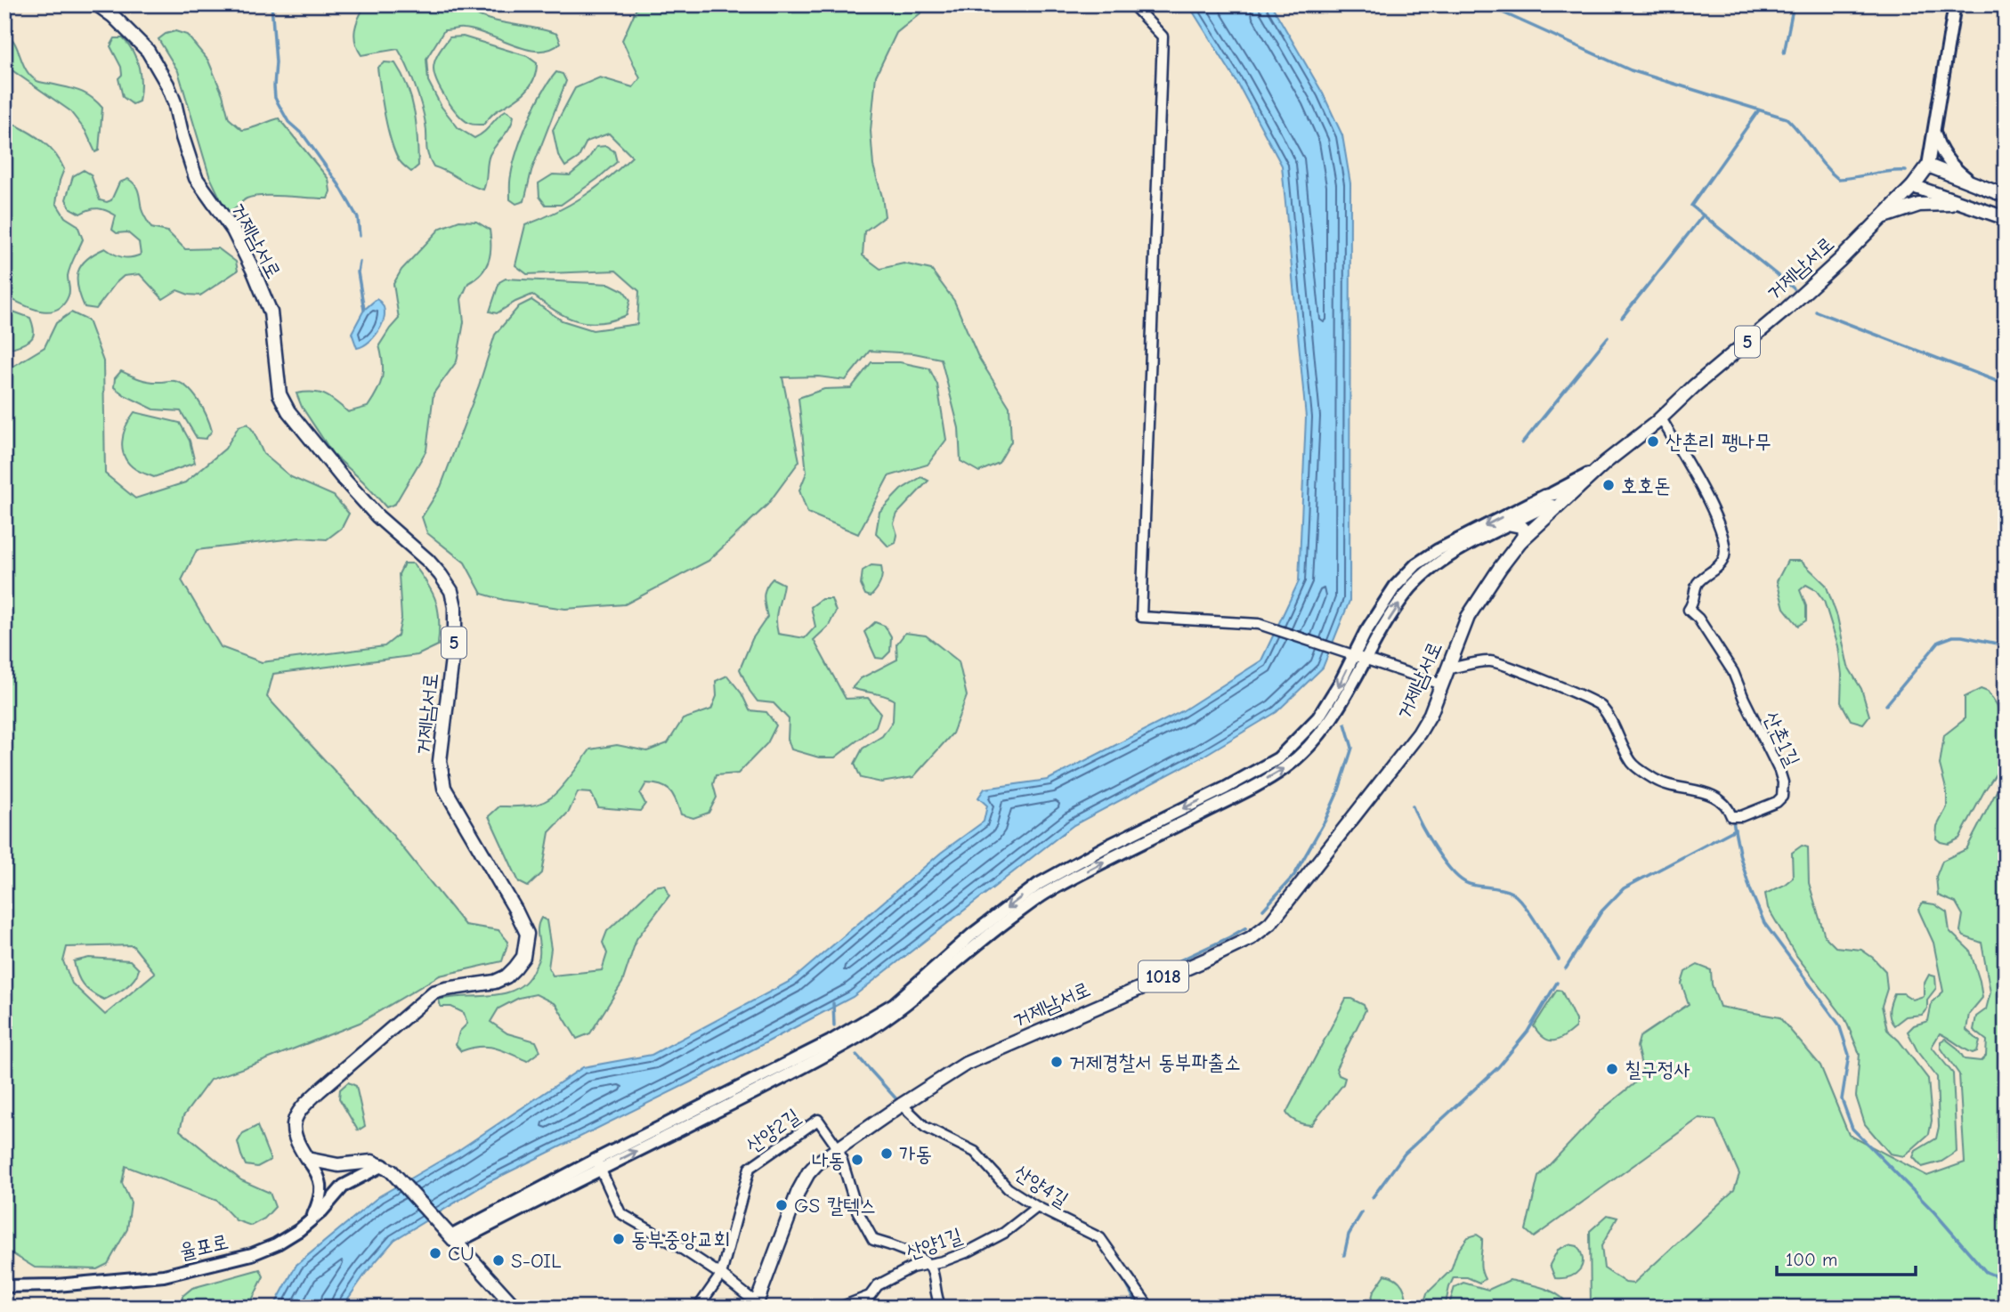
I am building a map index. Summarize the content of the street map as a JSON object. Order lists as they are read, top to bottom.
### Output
{
  "streets": {
    "main road": ["거제남서로", "5", "1018"],
    "street": [
      "산촌1길",
      "산양2길",
      "산양4길",
      "산양1길",
      "율포로"
    ]
  },
  "crossings": [
    ["거제남서로", "산촌1길"],
    ["거제남서로", "산양2길"],
    ["거제남서로", "산양4길"],
    ["산양4길", "산양1길"]
  ],
  "places": [
    "산촌리 팽나무",
    "호호돈",
    "거제경찰서 동부파출소",
    "칠구정사",
    "가동",
    "나동",
    "GS 칼텍스",
    "동부중앙교회",
    "CU",
    "S-OIL"
  ],
  "scale_bar": "100 m"
}
